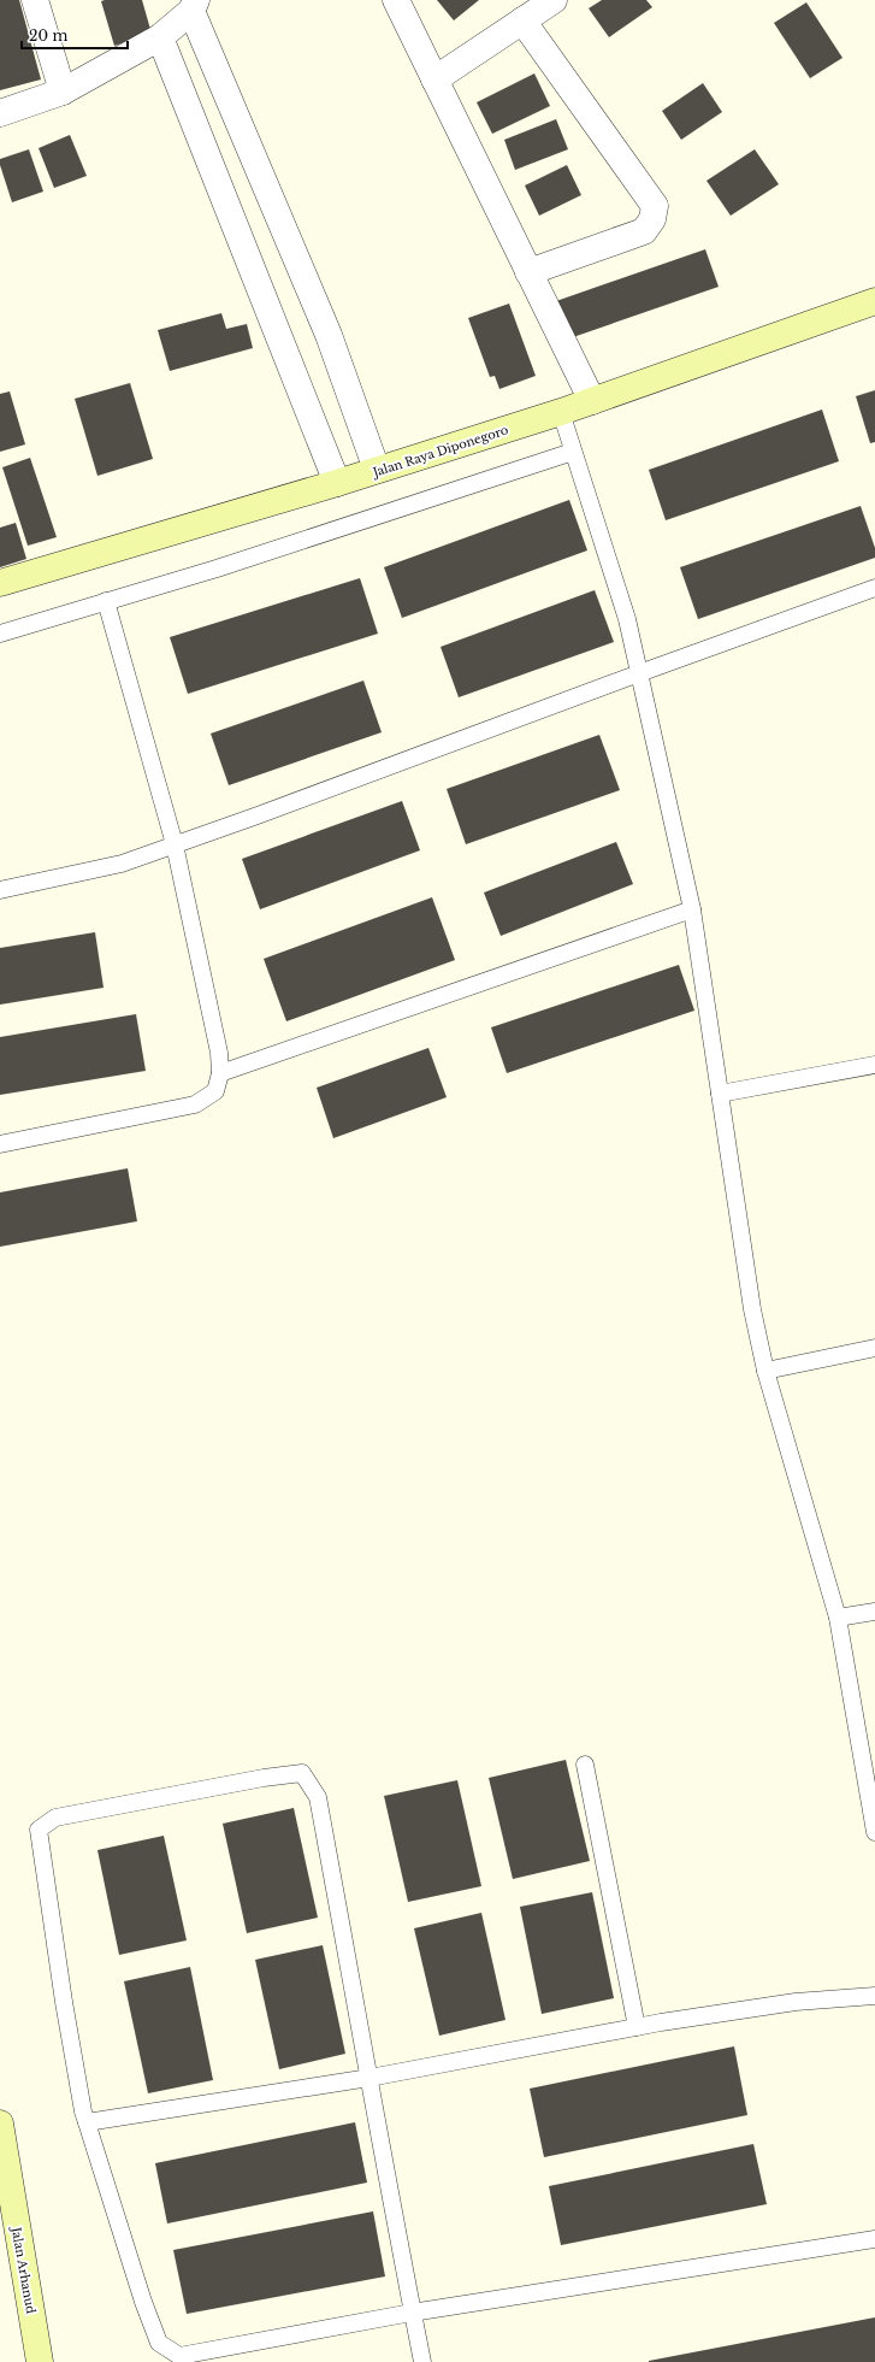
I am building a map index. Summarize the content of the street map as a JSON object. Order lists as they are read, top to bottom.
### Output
{
  "streets": {
    "street": ["Jalan Raya Diponegoro", "Jalan Arhanud"]
  },
  "scale_bar": "20 m"
}
